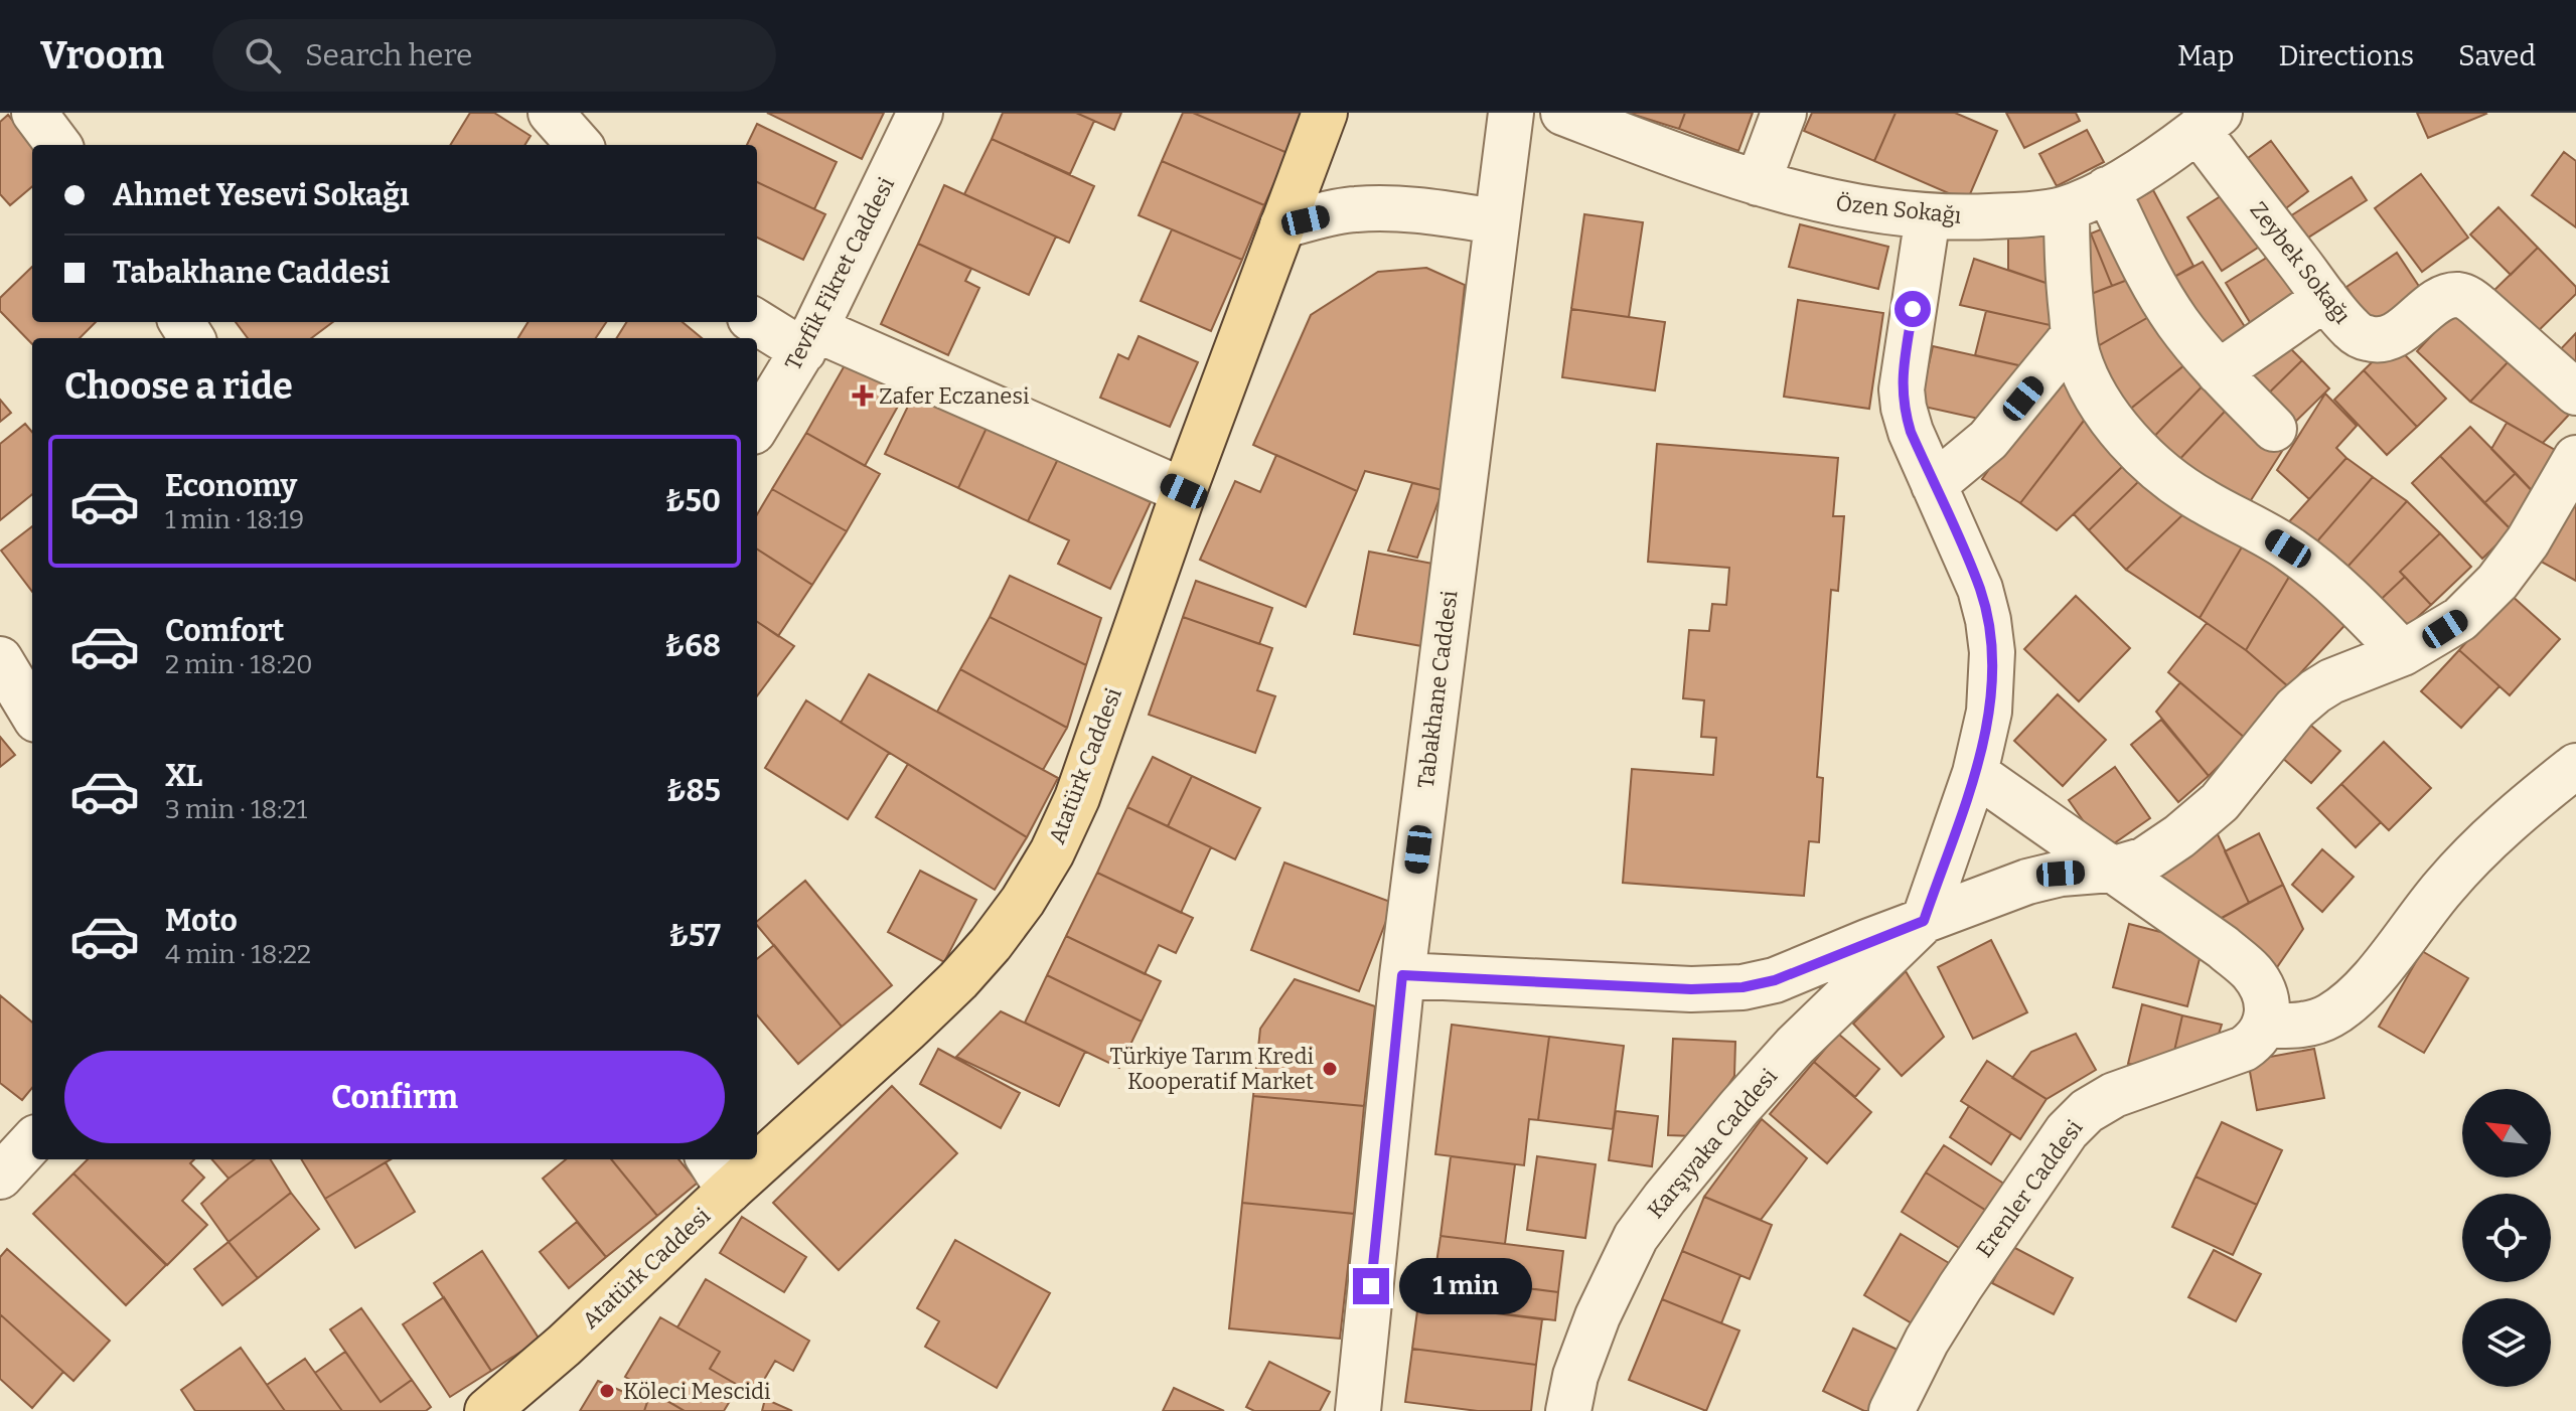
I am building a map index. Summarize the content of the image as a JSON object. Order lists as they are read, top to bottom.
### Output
{
  "streets": {
    "main road": ["Atatürk Caddesi"],
    "street": [
      "Özen Sokağı",
      "Zeybek Sokağı",
      "Tevfik Fikret Caddesi",
      "Tabakhane Caddesi",
      "Karşıyaka Caddesi",
      "Erenler Caddesi"
    ]
  },
  "crossings": [
    ["Özen Sokağı", "Zeybek Sokağı"]
  ],
  "places": {
    "health": ["Zafer Eczanesi"],
    "other": ["Türkiye Tarım Kredi Kooperatif Market", "Köleci Mescidi"]
  },
  "north": "top left",
  "page": {
    "header": "Vroom",
    "search": "Search here",
    "nav": ["Map", "Directions", "Saved"],
    "banner": ["Ahmet Yesevi Sokağı", "Tabakhane Caddesi"],
    "heading": "Choose a ride",
    "list": [
      {
        "name": "Economy",
        "note": "1 min · 18:19",
        "value": "₺50"
      },
      {
        "name": "Comfort",
        "note": "2 min · 18:20",
        "value": "₺68"
      },
      {
        "name": "XL",
        "note": "3 min · 18:21",
        "value": "₺85"
      },
      {
        "name": "Moto",
        "note": "4 min · 18:22",
        "value": "₺57"
      }
    ],
    "buttons": "Confirm",
    "bubble": "1 min"
  }
}
